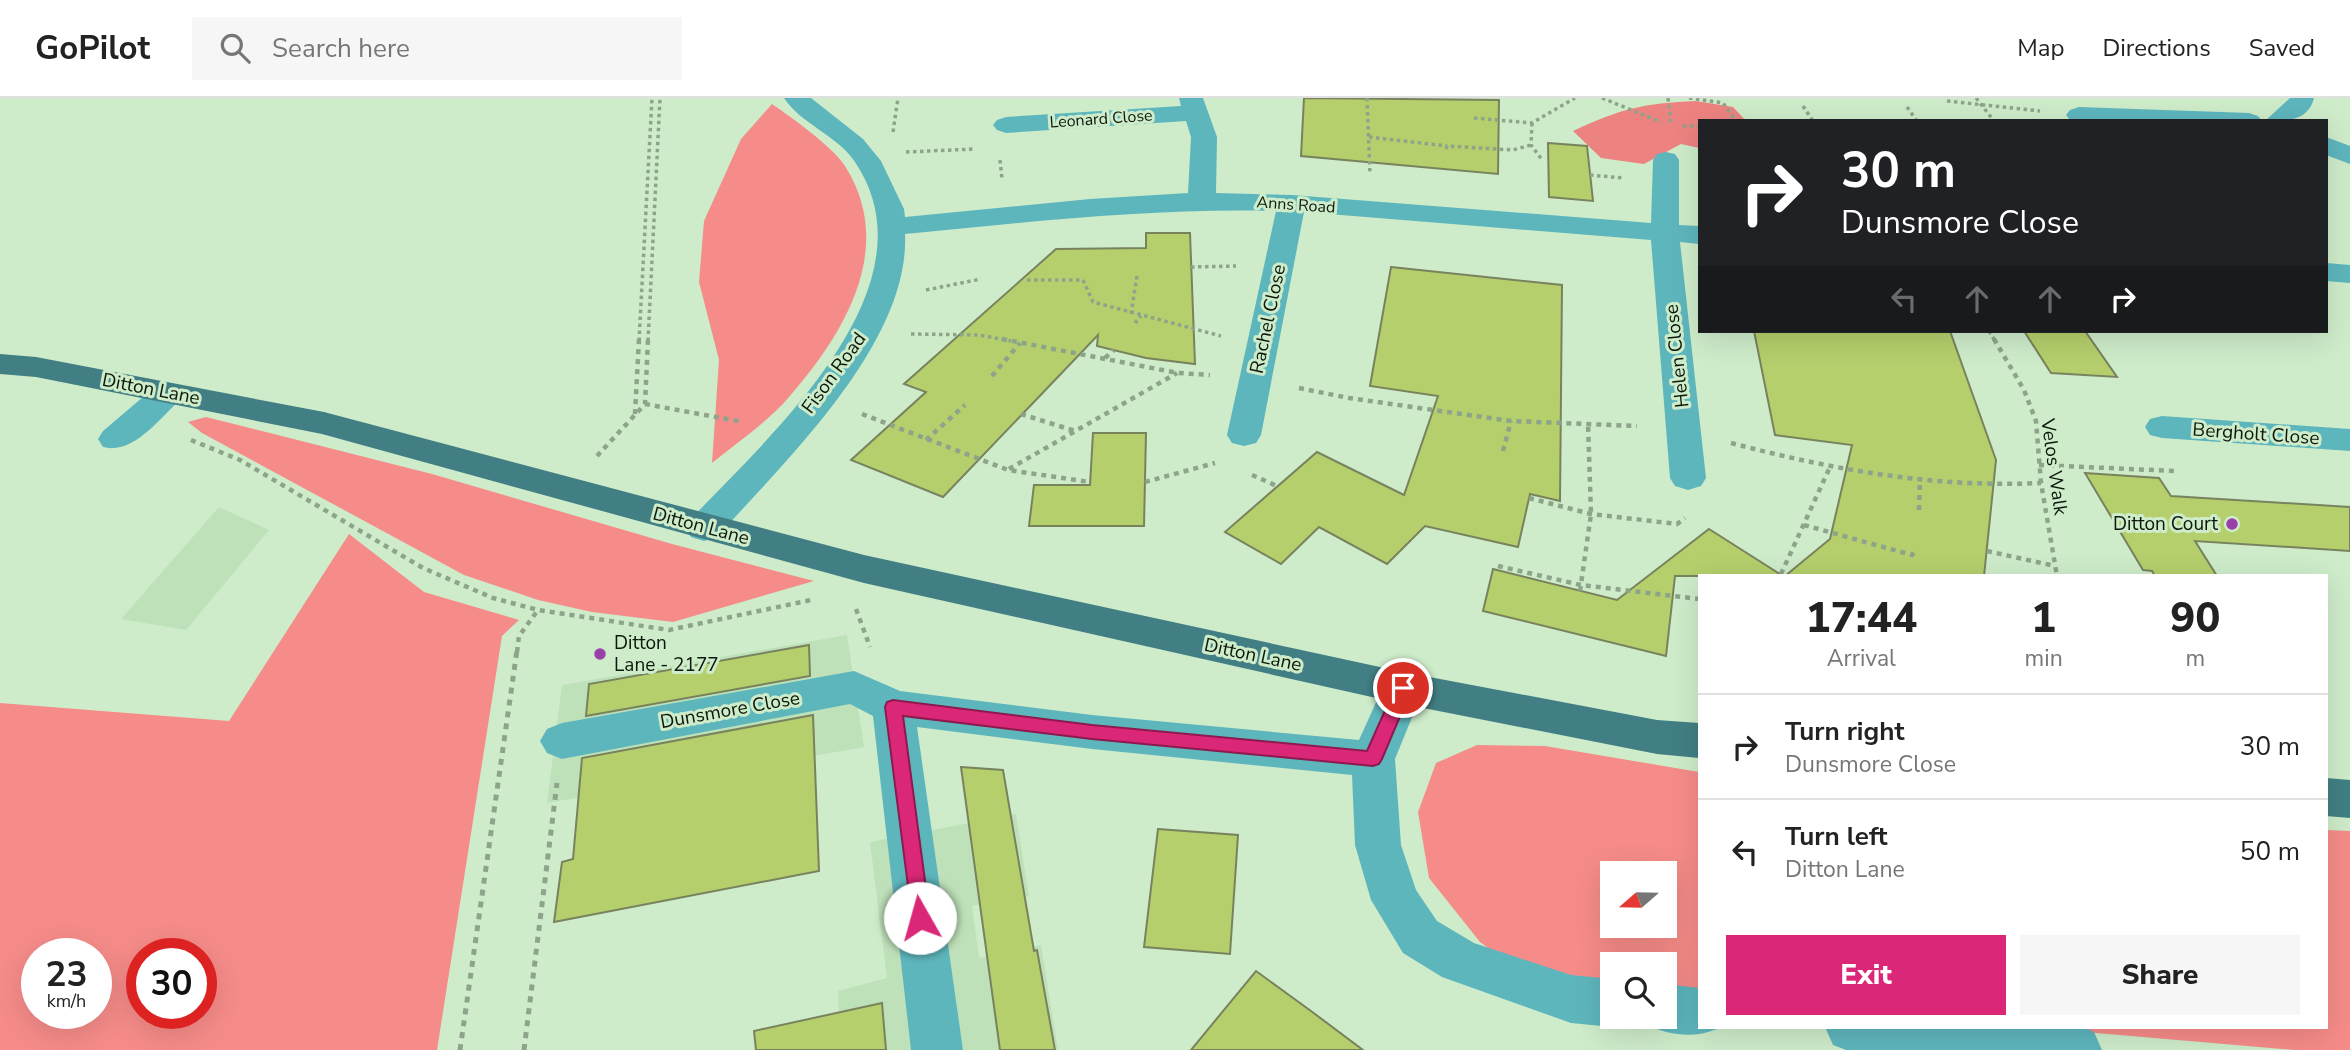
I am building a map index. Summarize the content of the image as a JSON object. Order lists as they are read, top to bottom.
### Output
{
  "streets": {
    "main road": ["Ditton Lane"],
    "street": [
      "Leonard Close",
      "Anns Road",
      "Rachel Close",
      "Helen Close",
      "Fison Road",
      "Bergholt Close",
      "Dunsmore Close"
    ],
    "path": ["Velos Walk"]
  },
  "crossings": [
    ["Leonard Close", "Anns Road"],
    ["Anns Road", "Rachel Close"],
    ["Anns Road", "Helen Close"],
    ["Anns Road", "Fison Road"],
    ["Fison Road", "Ditton Lane"]
  ],
  "places": ["Ditton Court", "Ditton Lane - 2177"],
  "north": "left",
  "page": {
    "header": "GoPilot",
    "search": "Search here",
    "nav": ["Map", "Directions", "Saved"],
    "turn": ["30 m", "Dunsmore Close"],
    "eta": [
      "17:44",
      "Arrival",
      "1",
      "min",
      "90",
      "m"
    ],
    "list": [
      {
        "name": "Turn right",
        "note": "Dunsmore Close",
        "value": "30 m"
      },
      {
        "name": "Turn left",
        "note": "Ditton Lane",
        "value": "50 m"
      }
    ],
    "buttons": ["Exit", "Share"],
    "speed": "23 km/h",
    "limit": "30"
  }
}
